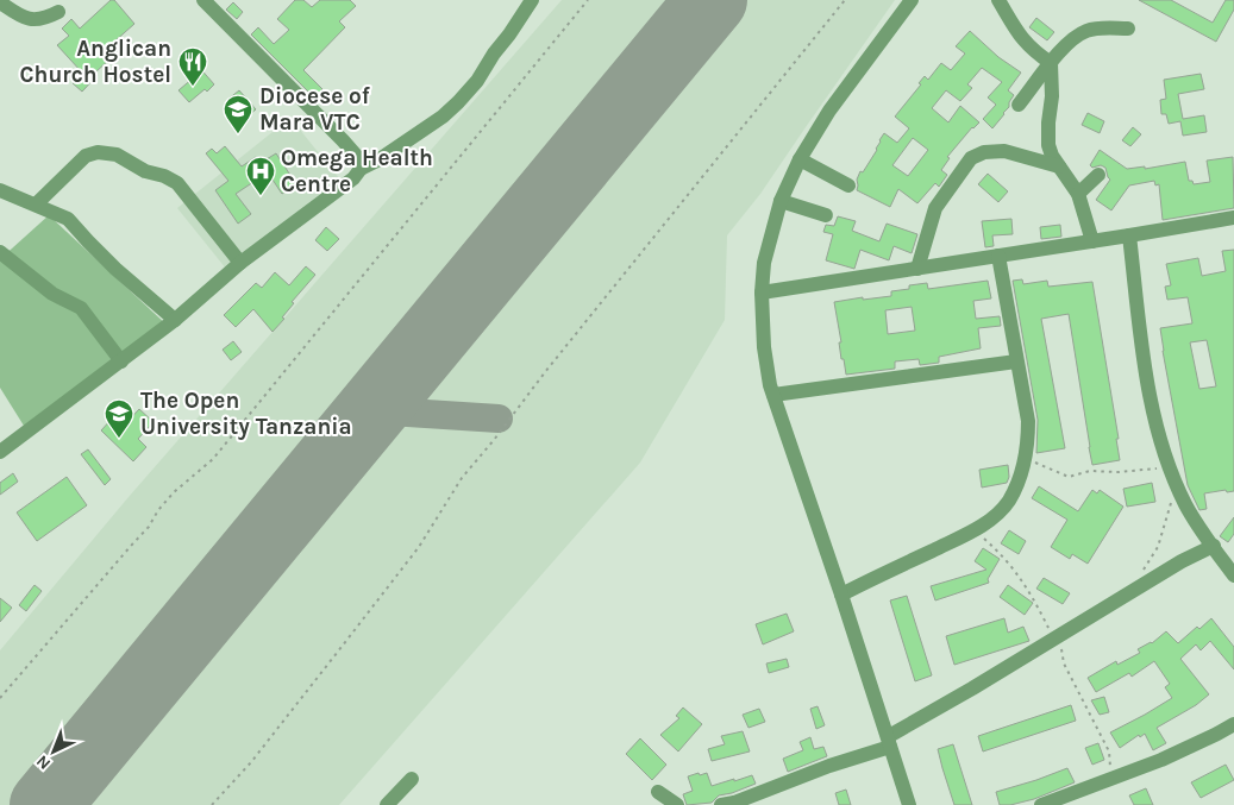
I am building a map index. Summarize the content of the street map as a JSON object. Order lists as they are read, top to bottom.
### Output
{
  "places": {
    "restaurant": ["Anglican Church Hostel"],
    "school or university": ["Diocese of Mara VTC", "The Open University Tanzania"],
    "hospital": ["Omega Health Centre"]
  },
  "north": "bottom left"
}
